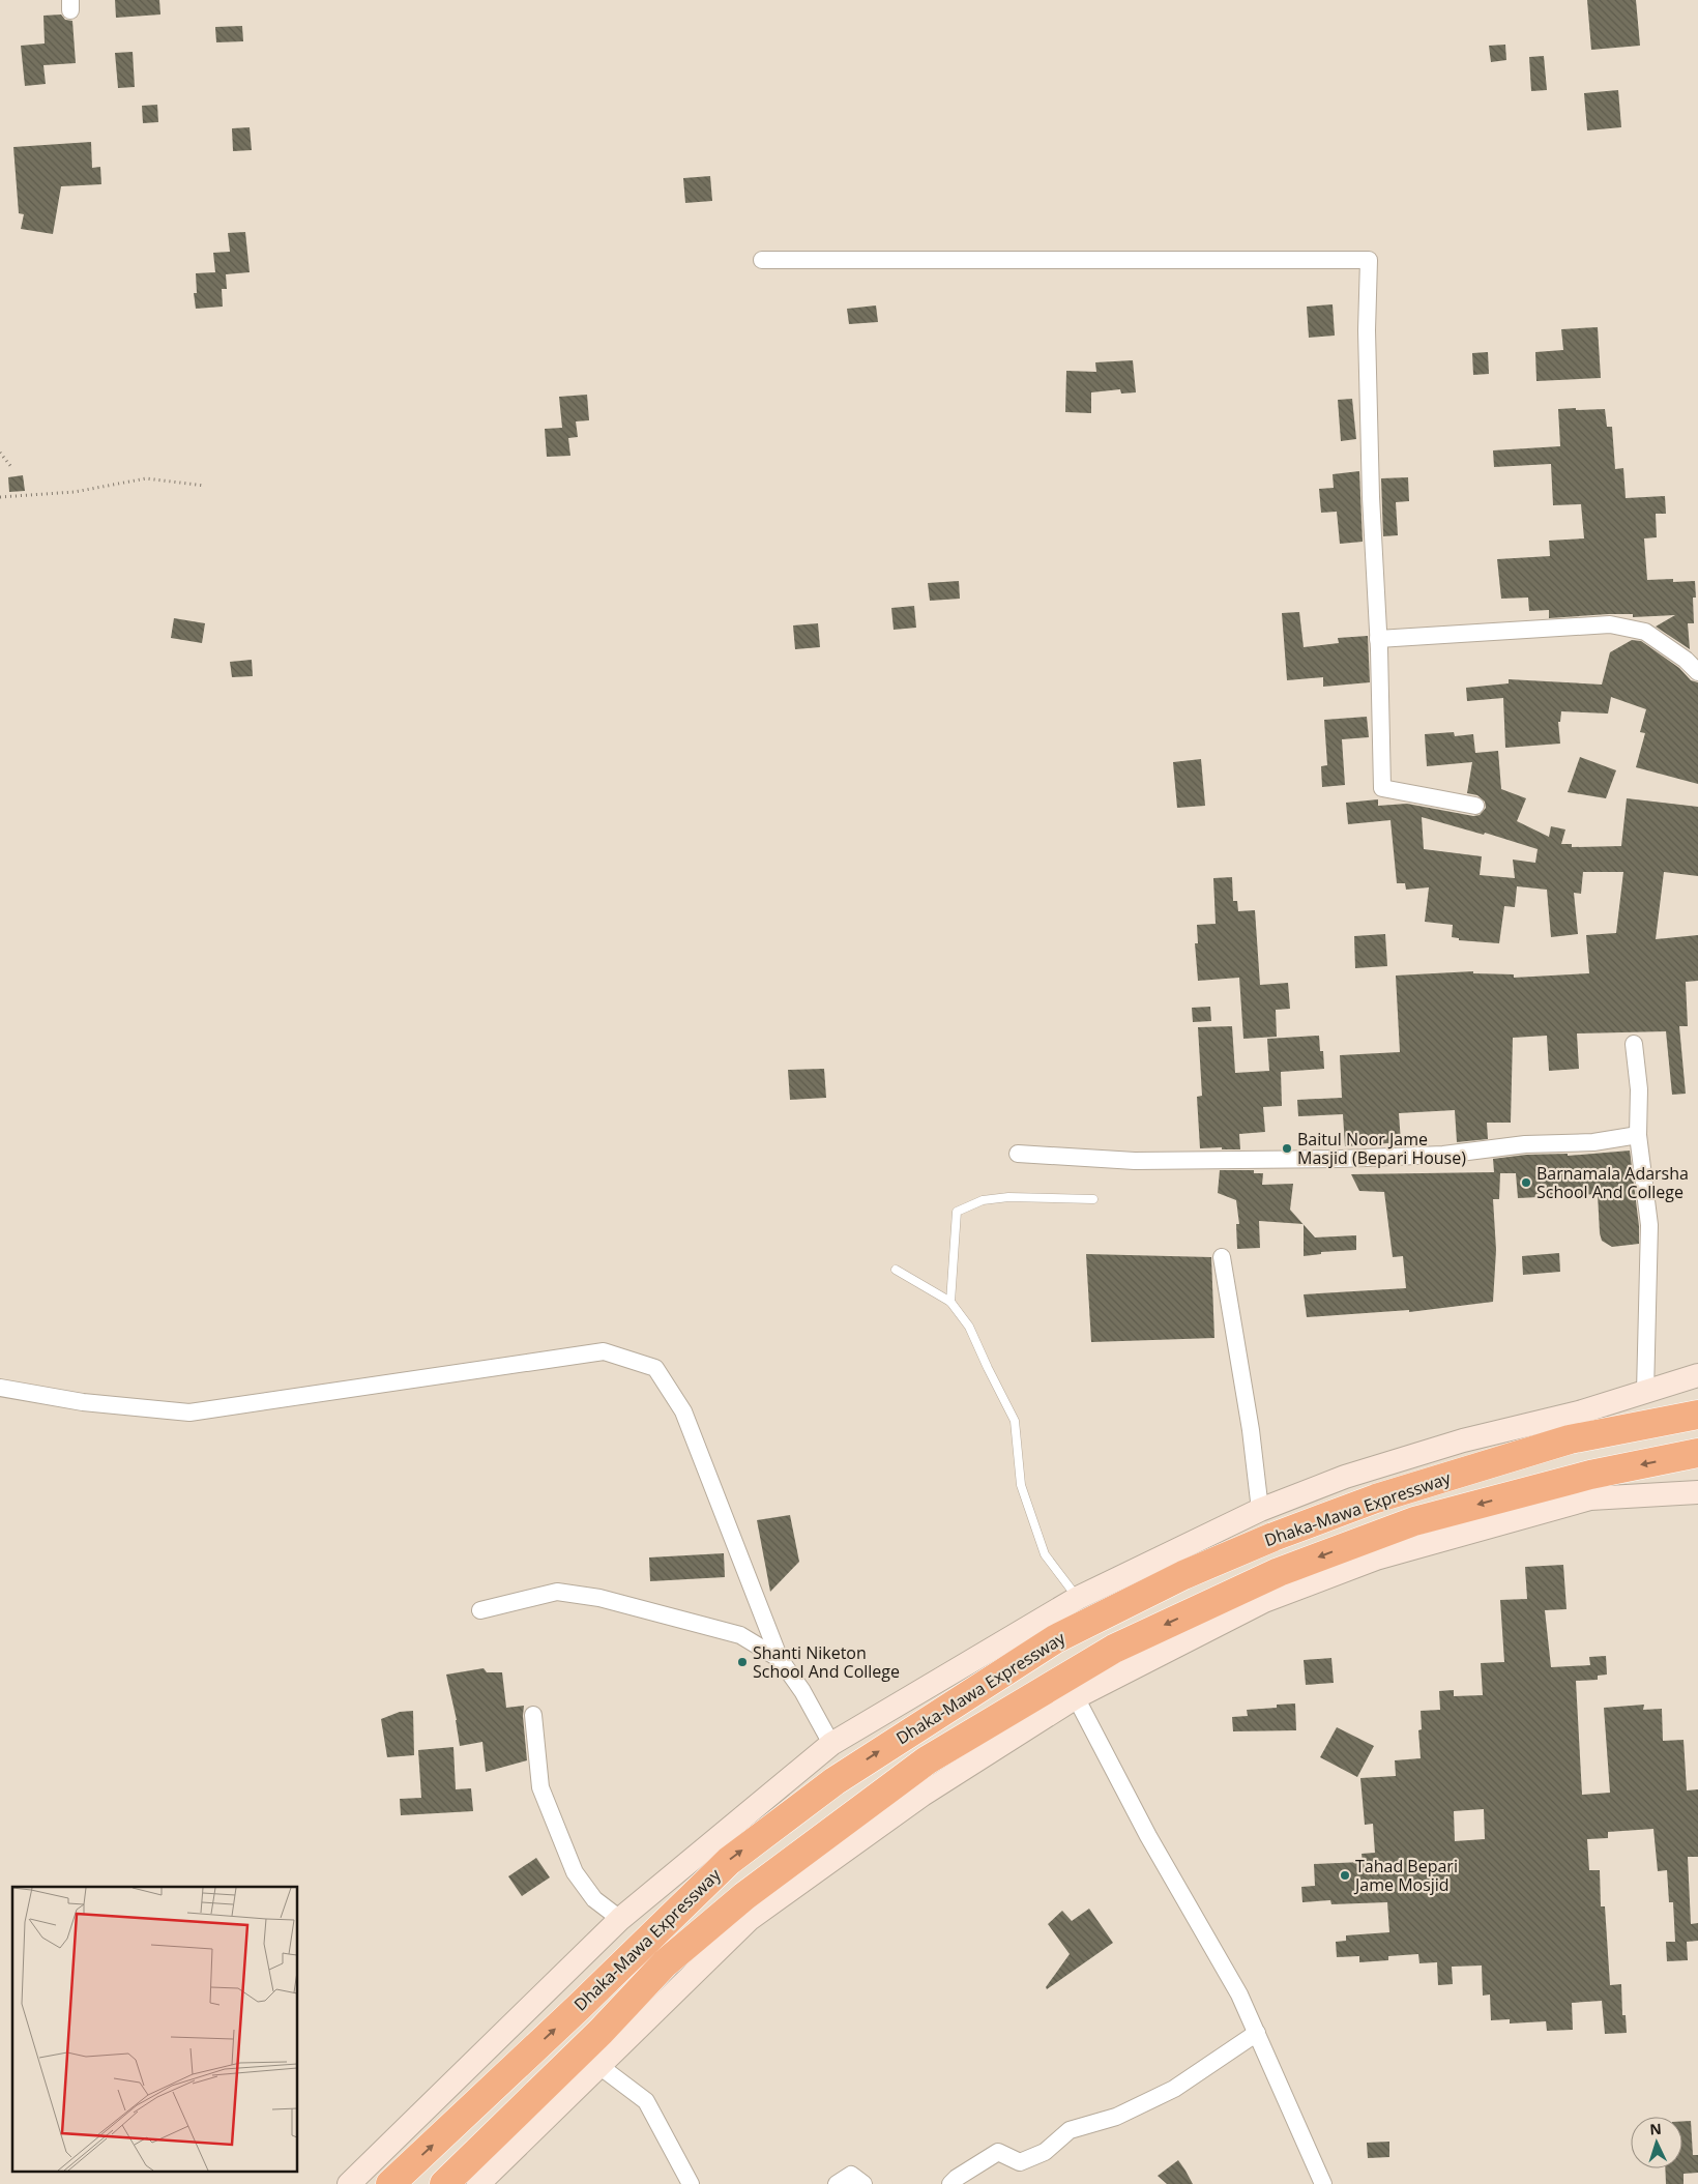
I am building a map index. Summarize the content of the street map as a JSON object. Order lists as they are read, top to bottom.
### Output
{
  "streets": {
    "highway": ["Dhaka-Mawa Expressway"]
  },
  "places": [
    "Baitul Noor Jame Masjid (Bepari House)",
    "Barnamala Adarsha School And College",
    "Shanti Niketon School And College",
    "Tahad Bepari Jame Mosjid"
  ],
  "north": "top"
}
